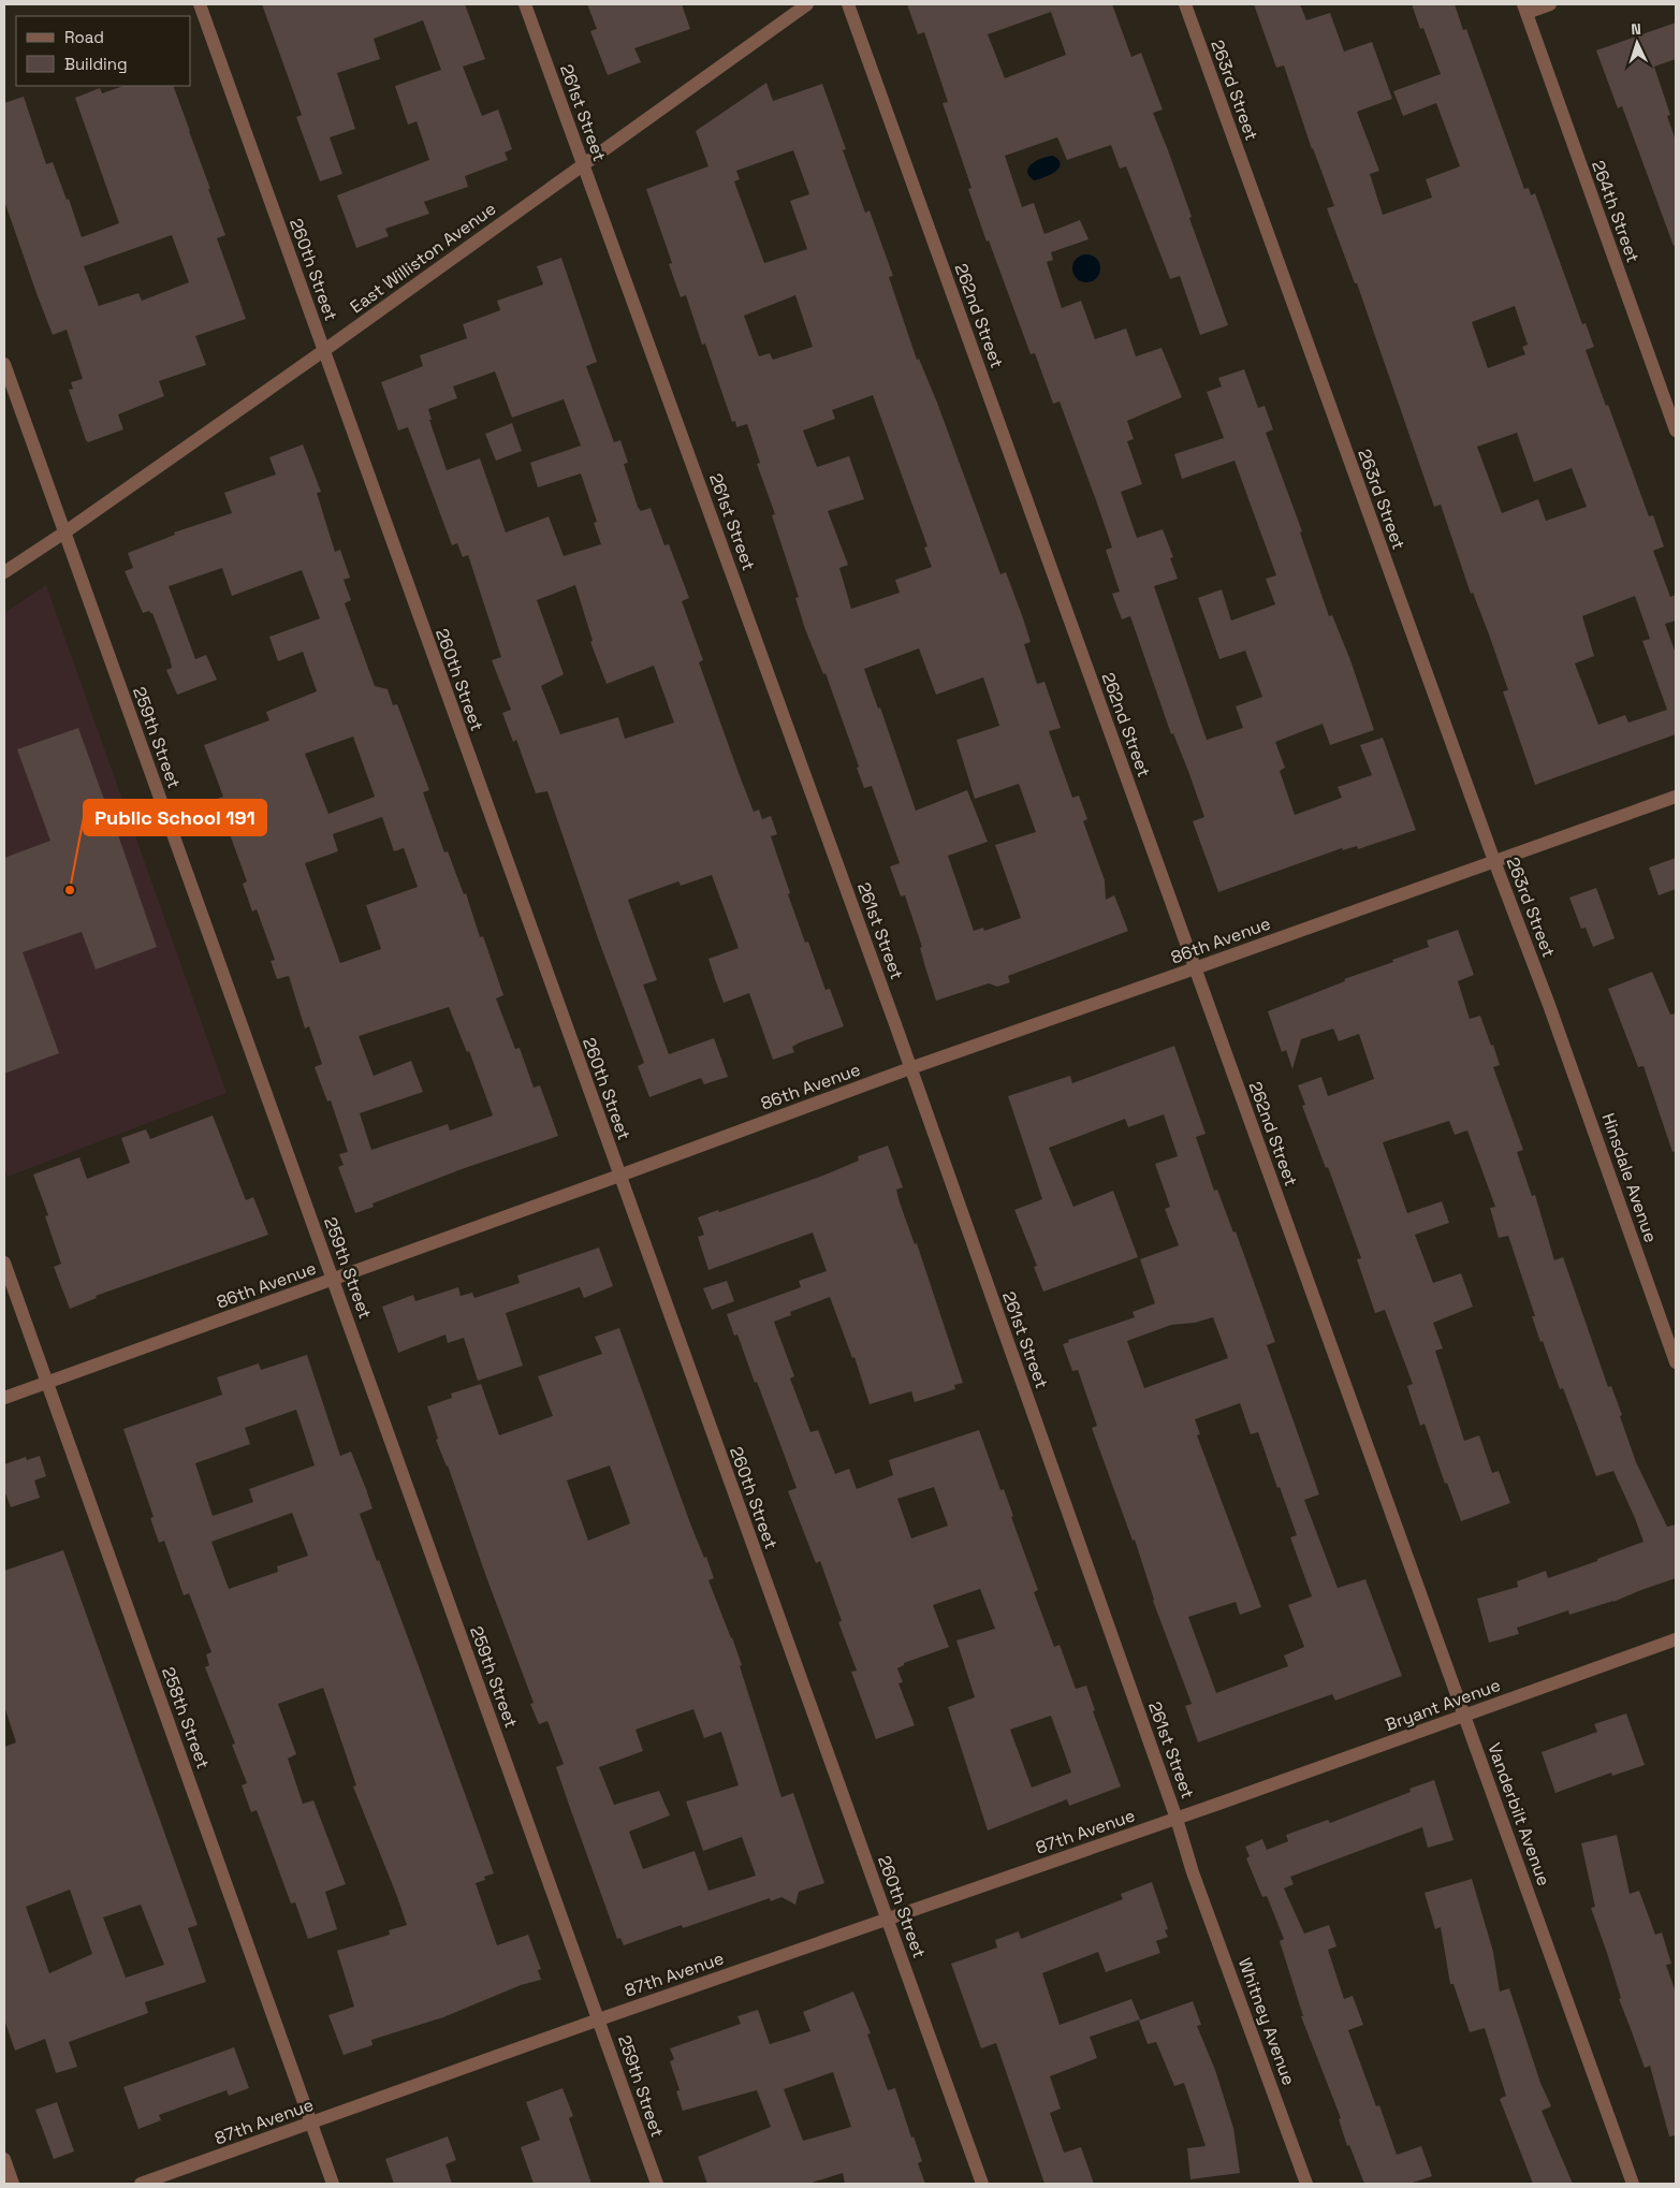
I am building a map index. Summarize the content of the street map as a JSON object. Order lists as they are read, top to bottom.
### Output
{
  "streets": {
    "street": [
      "263rd Street",
      "261st Street",
      "264th Street",
      "East Williston Avenue",
      "260th Street",
      "262nd Street",
      "259th Street",
      "86th Avenue",
      "Hinsdale Avenue",
      "Bryant Avenue",
      "258th Street",
      "Vanderbilt Avenue",
      "87th Avenue",
      "Whitney Avenue"
    ]
  },
  "crossings": [
    ["263rd Street", "86th Avenue"],
    ["263rd Street", "Hinsdale Avenue"],
    ["261st Street", "East Williston Avenue"],
    ["261st Street", "86th Avenue"],
    ["261st Street", "87th Avenue"],
    ["261st Street", "Whitney Avenue"],
    ["East Williston Avenue", "260th Street"],
    ["East Williston Avenue", "259th Street"],
    ["260th Street", "86th Avenue"],
    ["260th Street", "87th Avenue"],
    ["262nd Street", "86th Avenue"],
    ["262nd Street", "Vanderbilt Avenue"],
    ["259th Street", "86th Avenue"],
    ["259th Street", "87th Avenue"],
    ["86th Avenue", "258th Street"],
    ["Bryant Avenue", "Vanderbilt Avenue"],
    ["Bryant Avenue", "87th Avenue"],
    ["258th Street", "87th Avenue"]
  ],
  "places": ["Public School 191"],
  "legend": ["Road", "Building"],
  "north": "top"
}
